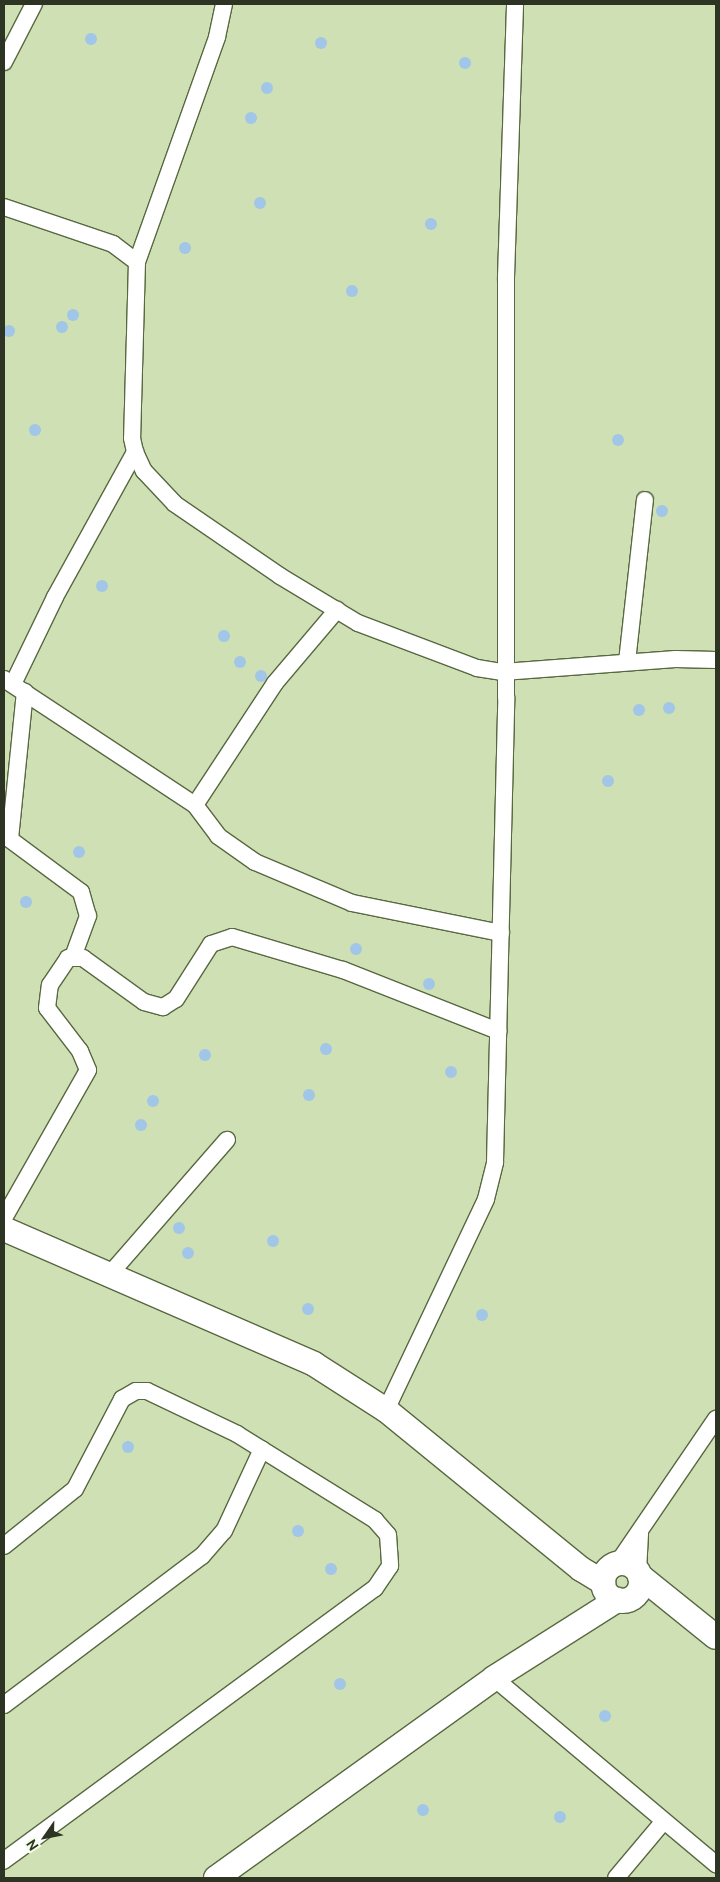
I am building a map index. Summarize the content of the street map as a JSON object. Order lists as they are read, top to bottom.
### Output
{
  "north": "bottom left"
}
